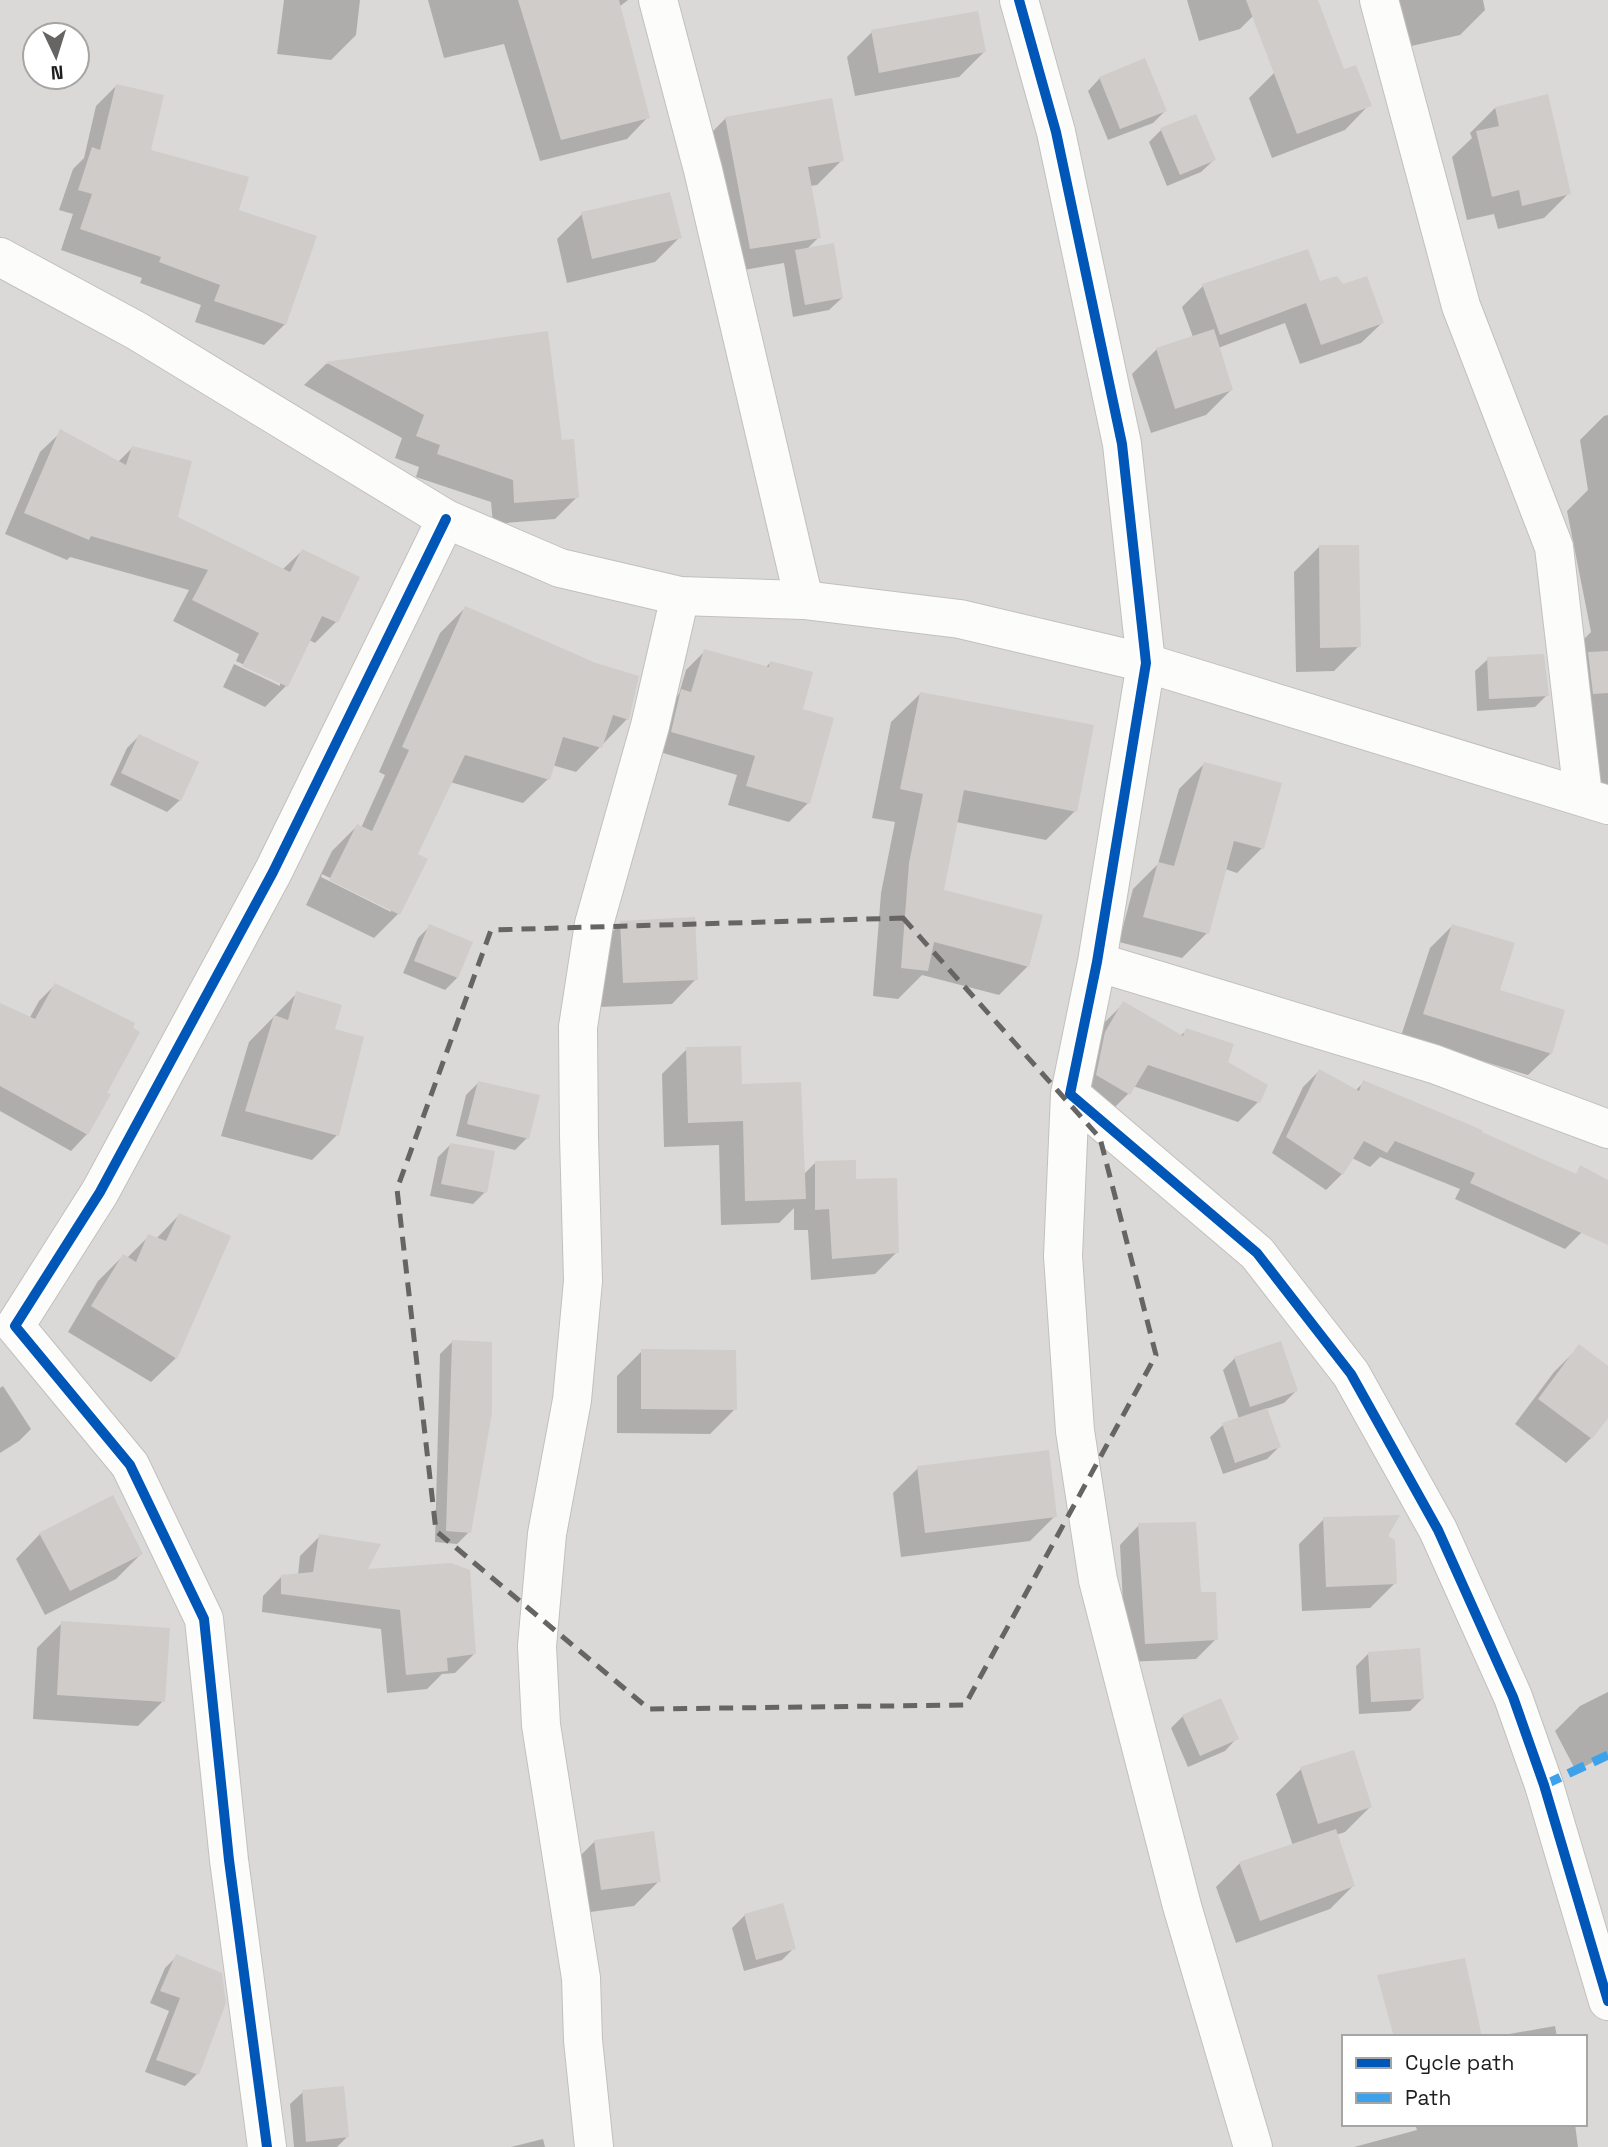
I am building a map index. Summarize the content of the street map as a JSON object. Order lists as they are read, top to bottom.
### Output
{
  "legend": ["Cycle path", "Path"],
  "north": "bottom"
}
